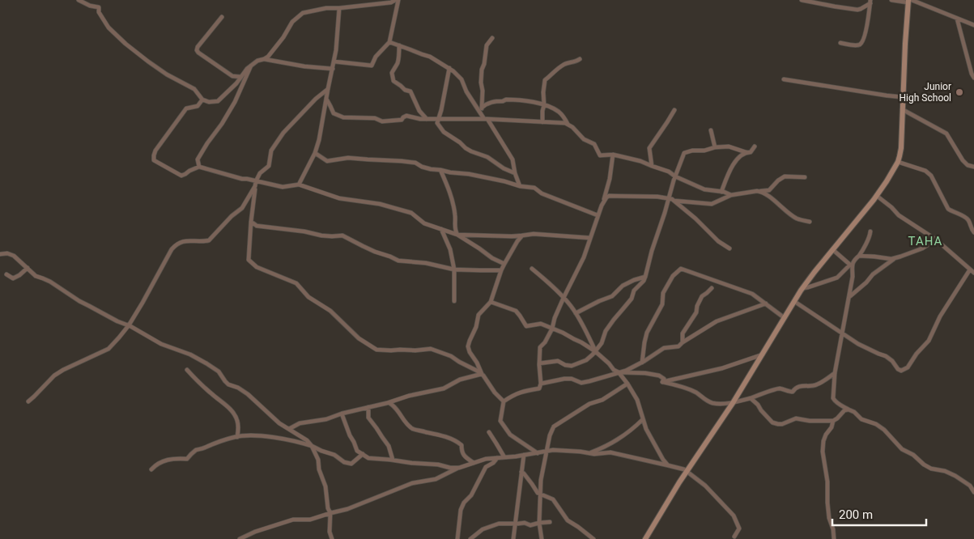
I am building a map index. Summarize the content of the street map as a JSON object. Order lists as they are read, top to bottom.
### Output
{
  "districts": ["TAHA"],
  "places": ["Junior High School"],
  "scale_bar": "200 m"
}
